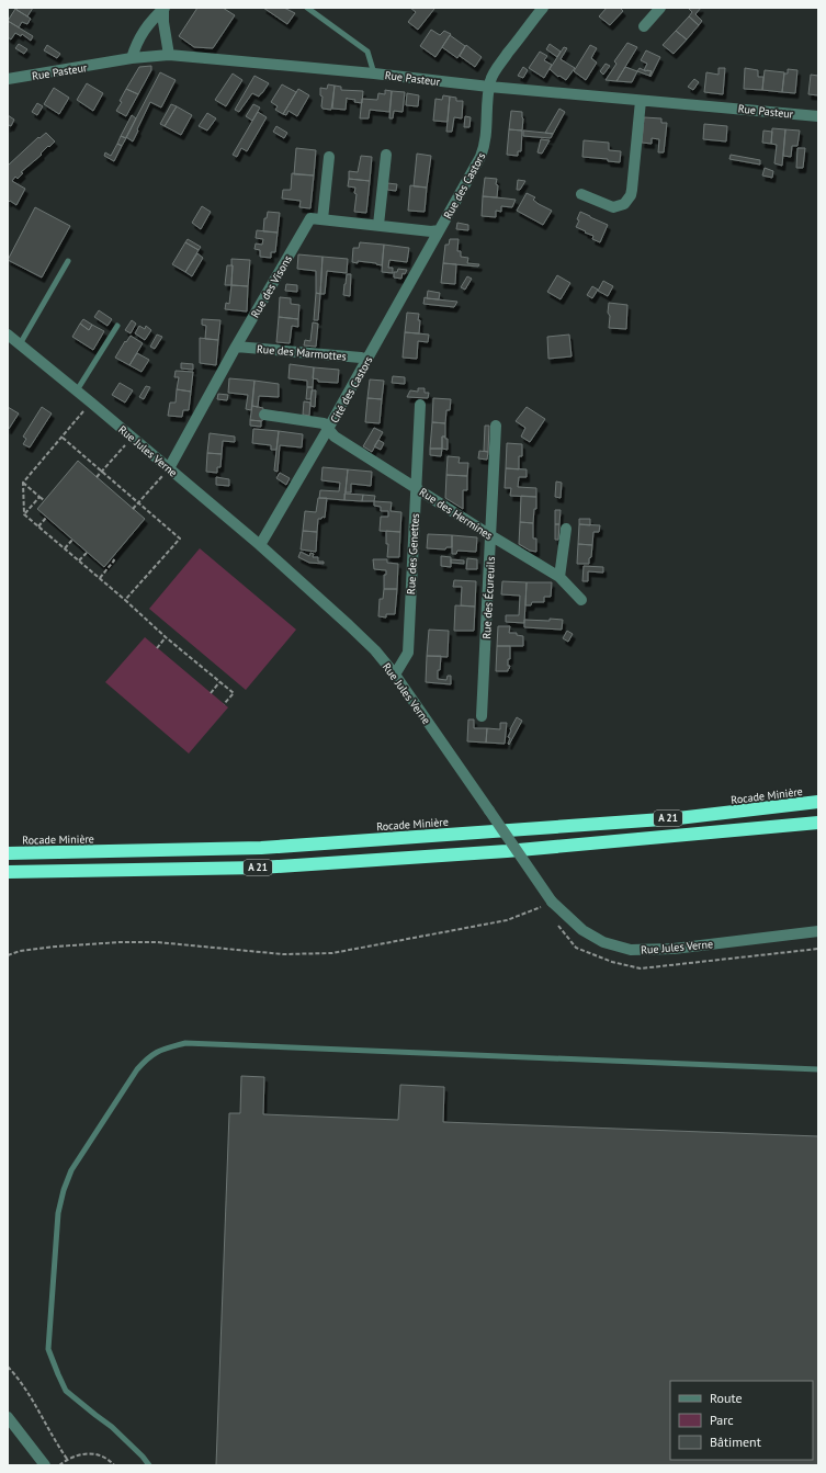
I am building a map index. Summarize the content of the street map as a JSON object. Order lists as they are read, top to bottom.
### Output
{
  "streets": {
    "highway": ["Rocade Minière", "A 21"],
    "street": [
      "Rue Pasteur",
      "Rue des Castors",
      "Rue des Visons",
      "Rue des Marmottes",
      "Cité des Castors",
      "Rue Jules Verne",
      "Rue des Hermines",
      "Rue des Genettes",
      "Rue des Écureuils"
    ]
  },
  "crossings": [
    ["Rue Pasteur", "Rue des Castors"],
    ["Rue des Castors", "Rue des Visons"],
    ["Rue des Castors", "Cité des Castors"],
    ["Rue des Visons", "Rue des Marmottes"],
    ["Rue des Visons", "Cité des Castors"],
    ["Rue des Visons", "Rue Jules Verne"],
    ["Rue des Marmottes", "Cité des Castors"],
    ["Cité des Castors", "Rue Jules Verne"],
    ["Cité des Castors", "Rue des Hermines"],
    ["Rue Jules Verne", "Rue des Genettes"],
    ["Rue des Hermines", "Rue des Genettes"],
    ["Rue des Hermines", "Rue des Écureuils"]
  ],
  "legend": ["Route", "Parc", "Bâtiment"]
}
